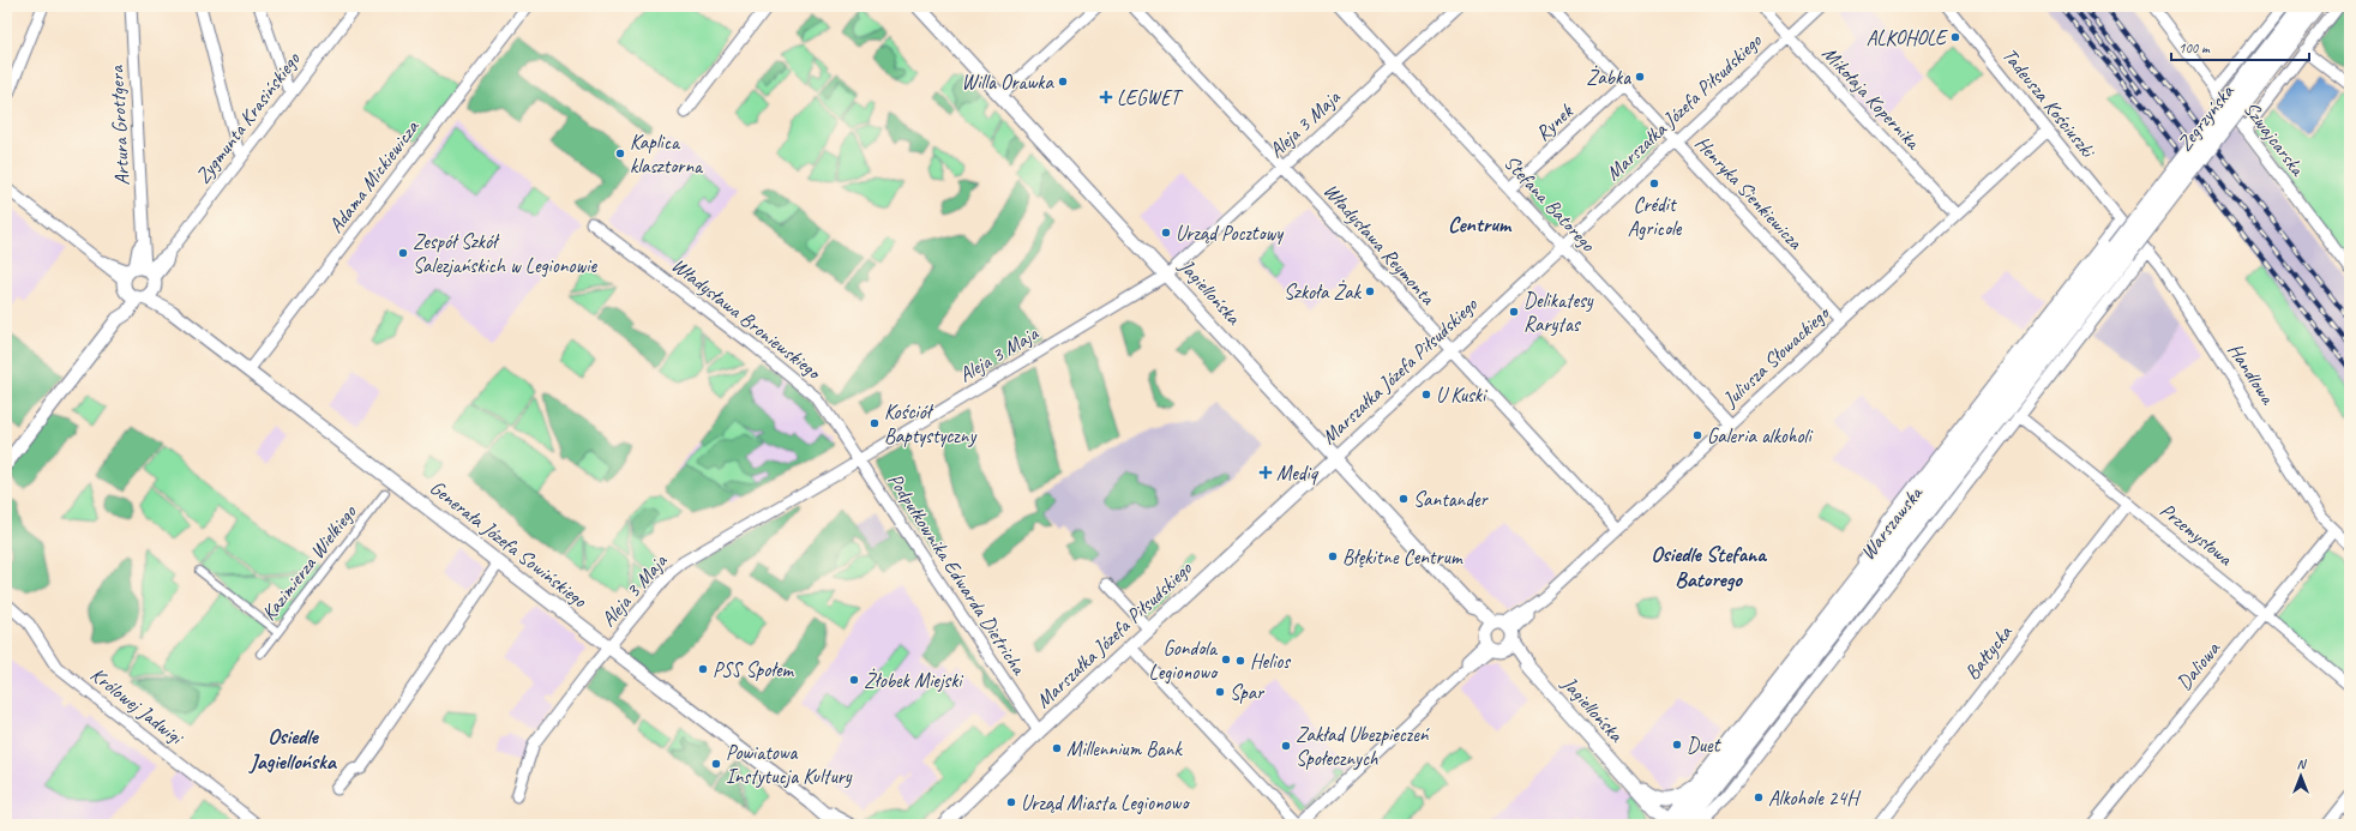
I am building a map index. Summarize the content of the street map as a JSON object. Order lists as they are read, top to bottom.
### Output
{
  "streets": {
    "main road": ["Zegrzyńska", "Warszawska"],
    "street": [
      "Mikołaja Kopernika",
      "Tadeusza Kościuszki",
      "Marszałka Józefa Piłsudskiego",
      "Zygmunta Krasińskiego",
      "Rynek",
      "Aleja 3 Maja",
      "Artura Grottgera",
      "Szwajcarska",
      "Adama Mickiewicza",
      "Henryka Sienkiewicza",
      "Stefana Batorego",
      "Władysława Reymonta",
      "Jagiellońska",
      "Władysława Broniewskiego",
      "Juliusza Słowackiego",
      "Handlowa",
      "Przemysłowa",
      "Generała Józefa Sowińskiego",
      "Kazimierza Wielkiego",
      "Podpułkownika Edwarda Dietricha",
      "Bałtycka",
      "Daliowa",
      "Królowej Jadwigi"
    ]
  },
  "crossings": [
    ["Mikołaja Kopernika", "Marszałka Józefa Piłsudskiego"],
    ["Mikołaja Kopernika", "Juliusza Słowackiego"],
    ["Tadeusza Kościuszki", "Juliusza Słowackiego"],
    ["Tadeusza Kościuszki", "Handlowa"],
    ["Tadeusza Kościuszki", "Warszawska"],
    ["Marszałka Józefa Piłsudskiego", "Henryka Sienkiewicza"],
    ["Marszałka Józefa Piłsudskiego", "Stefana Batorego"],
    ["Marszałka Józefa Piłsudskiego", "Władysława Reymonta"],
    ["Marszałka Józefa Piłsudskiego", "Jagiellońska"],
    ["Marszałka Józefa Piłsudskiego", "Podpułkownika Edwarda Dietricha"],
    ["Zygmunta Krasińskiego", "Artura Grottgera"],
    ["Zygmunta Krasińskiego", "Generała Józefa Sowińskiego"],
    ["Zegrzyńska", "Warszawska"],
    ["Rynek", "Henryka Sienkiewicza"],
    ["Rynek", "Stefana Batorego"],
    ["Aleja 3 Maja", "Stefana Batorego"],
    ["Aleja 3 Maja", "Władysława Reymonta"],
    ["Aleja 3 Maja", "Jagiellońska"],
    ["Aleja 3 Maja", "Władysława Broniewskiego"],
    ["Aleja 3 Maja", "Generała Józefa Sowińskiego"],
    ["Aleja 3 Maja", "Podpułkownika Edwarda Dietricha"],
    ["Artura Grottgera", "Generała Józefa Sowińskiego"],
    ["Adama Mickiewicza", "Generała Józefa Sowińskiego"],
    ["Henryka Sienkiewicza", "Juliusza Słowackiego"],
    ["Stefana Batorego", "Juliusza Słowackiego"],
    ["Władysława Reymonta", "Juliusza Słowackiego"],
    ["Jagiellońska", "Juliusza Słowackiego"],
    ["Jagiellońska", "Warszawska"],
    ["Władysława Broniewskiego", "Podpułkownika Edwarda Dietricha"],
    ["Handlowa", "Warszawska"],
    ["Handlowa", "Daliowa"],
    ["Przemysłowa", "Bałtycka"],
    ["Przemysłowa", "Daliowa"]
  ],
  "districts": ["Centrum", "Osiedle Stefana Batorego", "Osiedle Jagiellońska"],
  "places": {
    "other": [
      "ALKOHOLE",
      "Żabka",
      "Willa Orawka",
      "Kaplica klasztorna",
      "Crédit Agricole",
      "Urząd Pocztowy",
      "Zespół Szkół Salezjańskich w Legionowie",
      "Szkoła Żak",
      "Delikatesy Rarytas",
      "U Kuski",
      "Kościół Baptystyczny",
      "Galeria alkoholi",
      "Santander",
      "Błękitne Centrum",
      "Gondola Legionowo",
      "Helios",
      "PSS Społem",
      "Żłobek Miejski",
      "Spar",
      "Duet",
      "Zakład Ubezpieczeń Społecznych",
      "Millennium Bank",
      "Powiatowa Instytucja Kultury",
      "Alkohole 24H",
      "Urząd Miasta Legionowo"
    ],
    "health": ["LEGWET", "Mediq"]
  },
  "scale_bar": "100 m",
  "north": "top"
}
